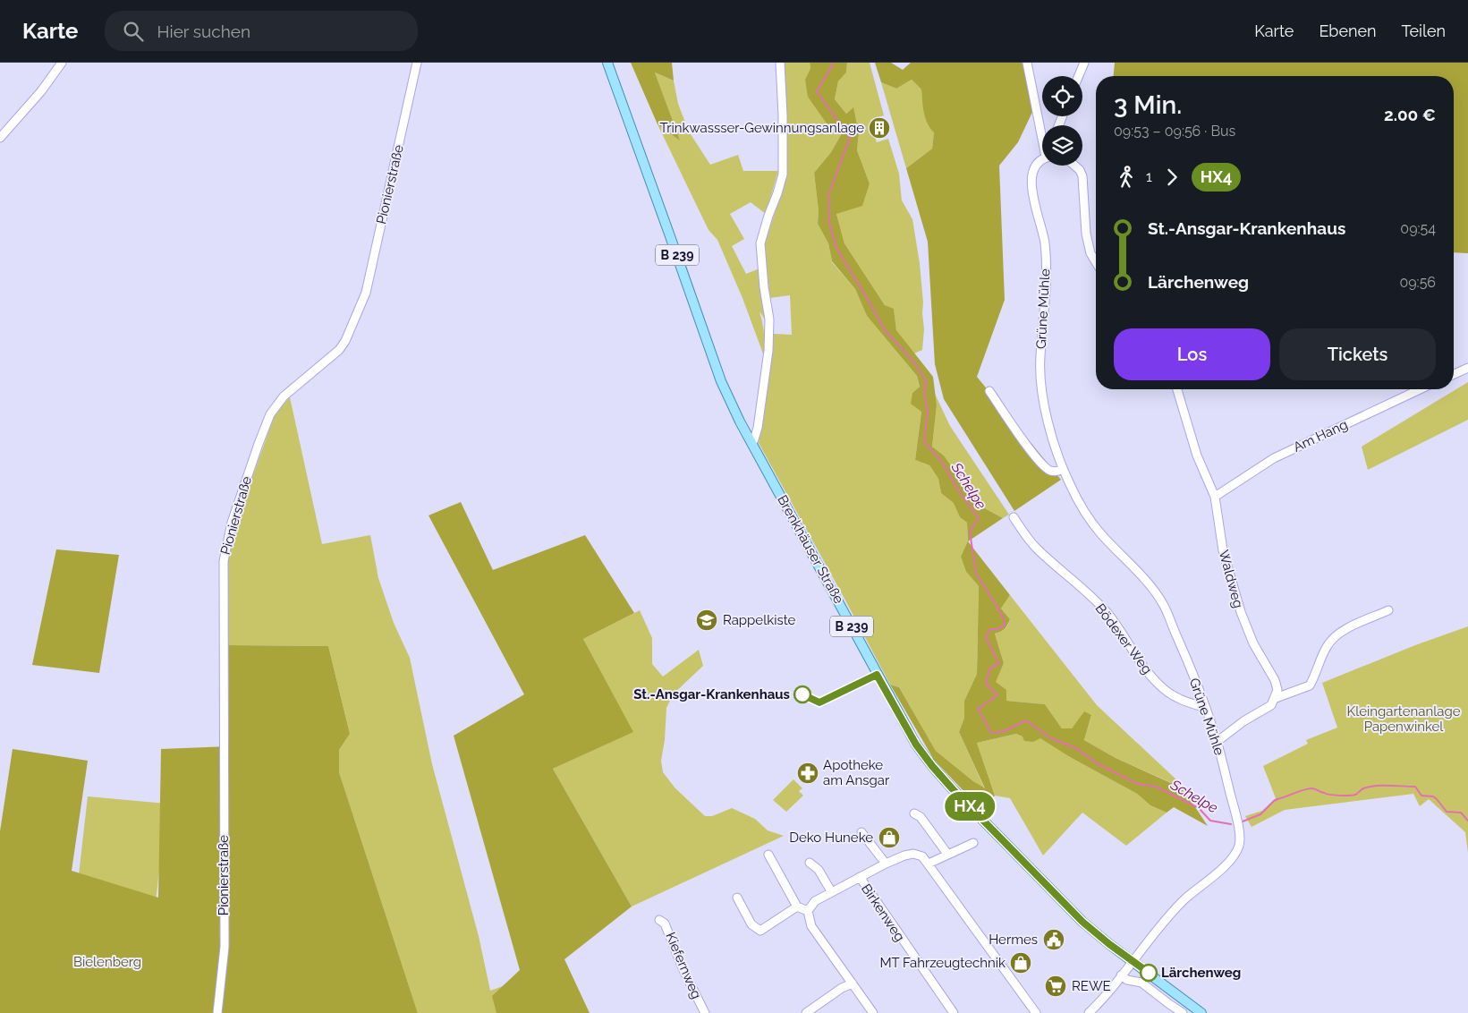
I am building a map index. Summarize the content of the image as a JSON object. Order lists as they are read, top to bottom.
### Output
{
  "streets": {
    "main road": ["B 239", "Brenkhäuser Straße"],
    "street": [
      "Pionierstraße",
      "Grüne Mühle",
      "Am Hang",
      "Waldweg",
      "Bödexer Weg",
      "Birkenweg",
      "Kiefernweg"
    ]
  },
  "crossings": [
    ["B 239", "Brenkhäuser Straße"],
    ["Grüne Mühle", "Brenkhäuser Straße"],
    ["Grüne Mühle", "Bödexer Weg"],
    ["Am Hang", "Waldweg"]
  ],
  "water": ["Schelpe"],
  "parks": ["Kleingartenanlage Papenwinkel", "Bielenberg"],
  "places": {
    "building": ["Trinkwassser-Gewinnungsanlage"],
    "school or university": ["Rappelkiste"],
    "other": ["St.-Ansgar-Krankenhaus", "Lärchenweg"],
    "pharmacy": ["Apotheke am Ansgar"],
    "shop": ["Deko Huneke", "MT Fahrzeugtechnik"],
    "public building": ["Hermes"],
    "supermarket": ["REWE"]
  },
  "lines": ["bus line HX4"],
  "page": {
    "header": "Karte",
    "search": "Hier suchen",
    "nav": ["Karte", "Ebenen", "Teilen"],
    "on_map": "HX4",
    "heading": ["3 Min.", "09:53 – 09:56 · Bus", "2.00 €"],
    "legs": ["1", "HX4"],
    "list": [
      {
        "name": "St.-Ansgar-Krankenhaus",
        "value": "09:54"
      },
      {
        "name": "Lärchenweg",
        "value": "09:56"
      }
    ],
    "buttons": ["Los", "Tickets"]
  }
}
